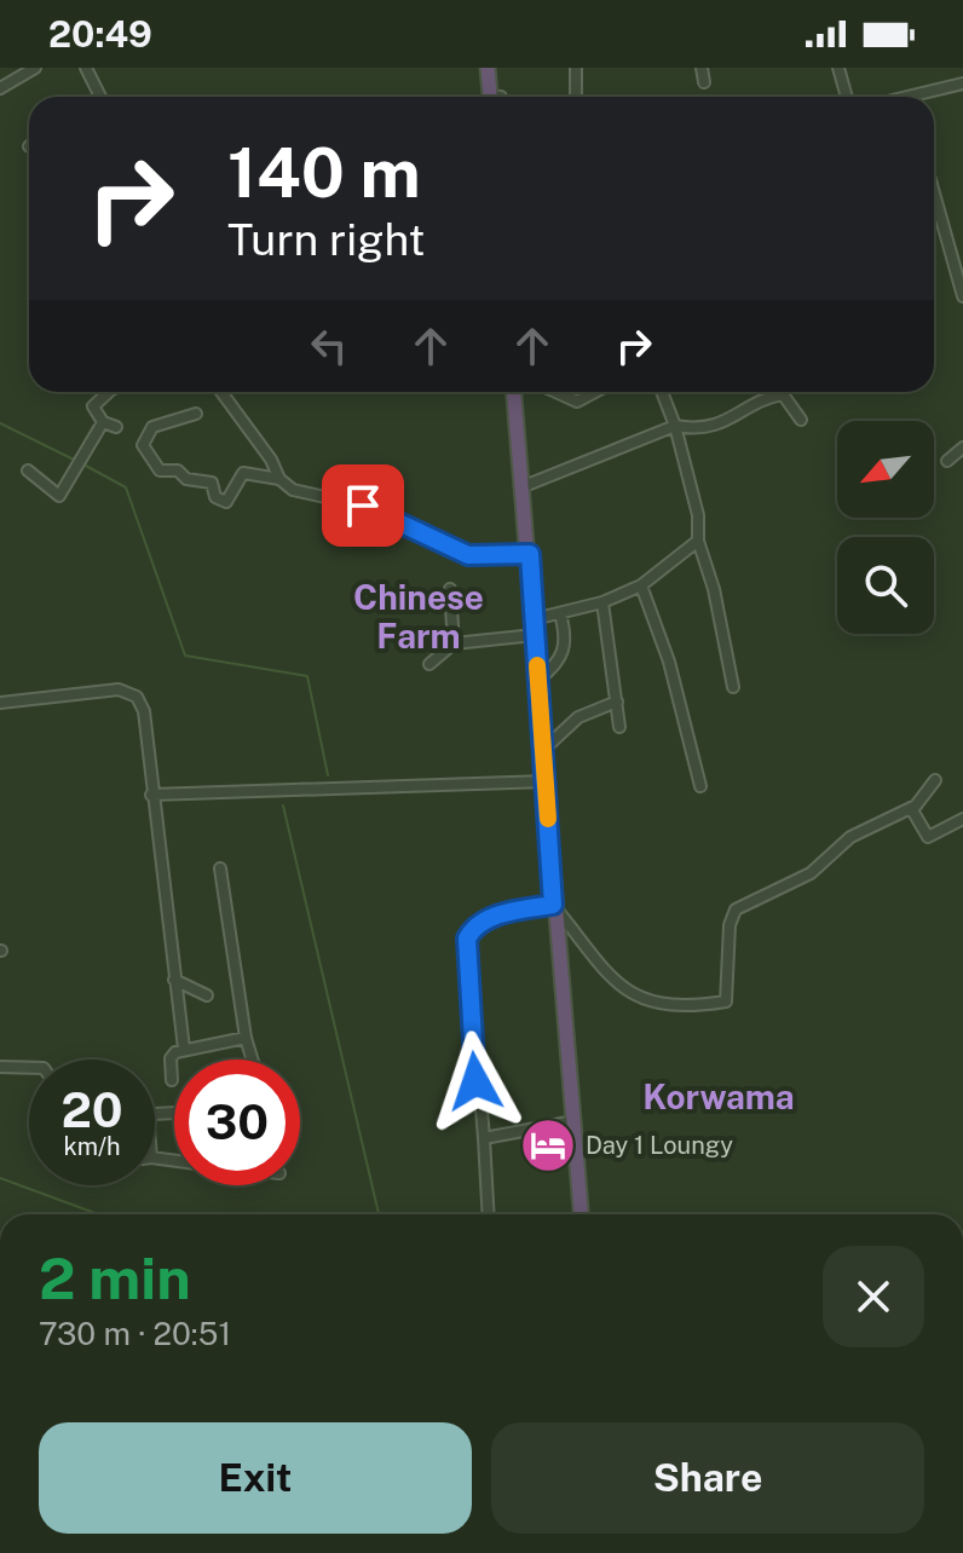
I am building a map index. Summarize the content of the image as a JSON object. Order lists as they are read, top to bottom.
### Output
{
  "districts": ["Chinese Farm", "Korwama"],
  "places": {
    "hotel": ["Day 1 Loungy"]
  },
  "north": "bottom left",
  "page": {
    "status": "20:49",
    "turn": ["140 m", "Turn right"],
    "speed": "20 km/h",
    "limit": "30",
    "heading": ["2 min", "730 m · 20:51"],
    "buttons": ["Exit", "Share"]
  }
}
